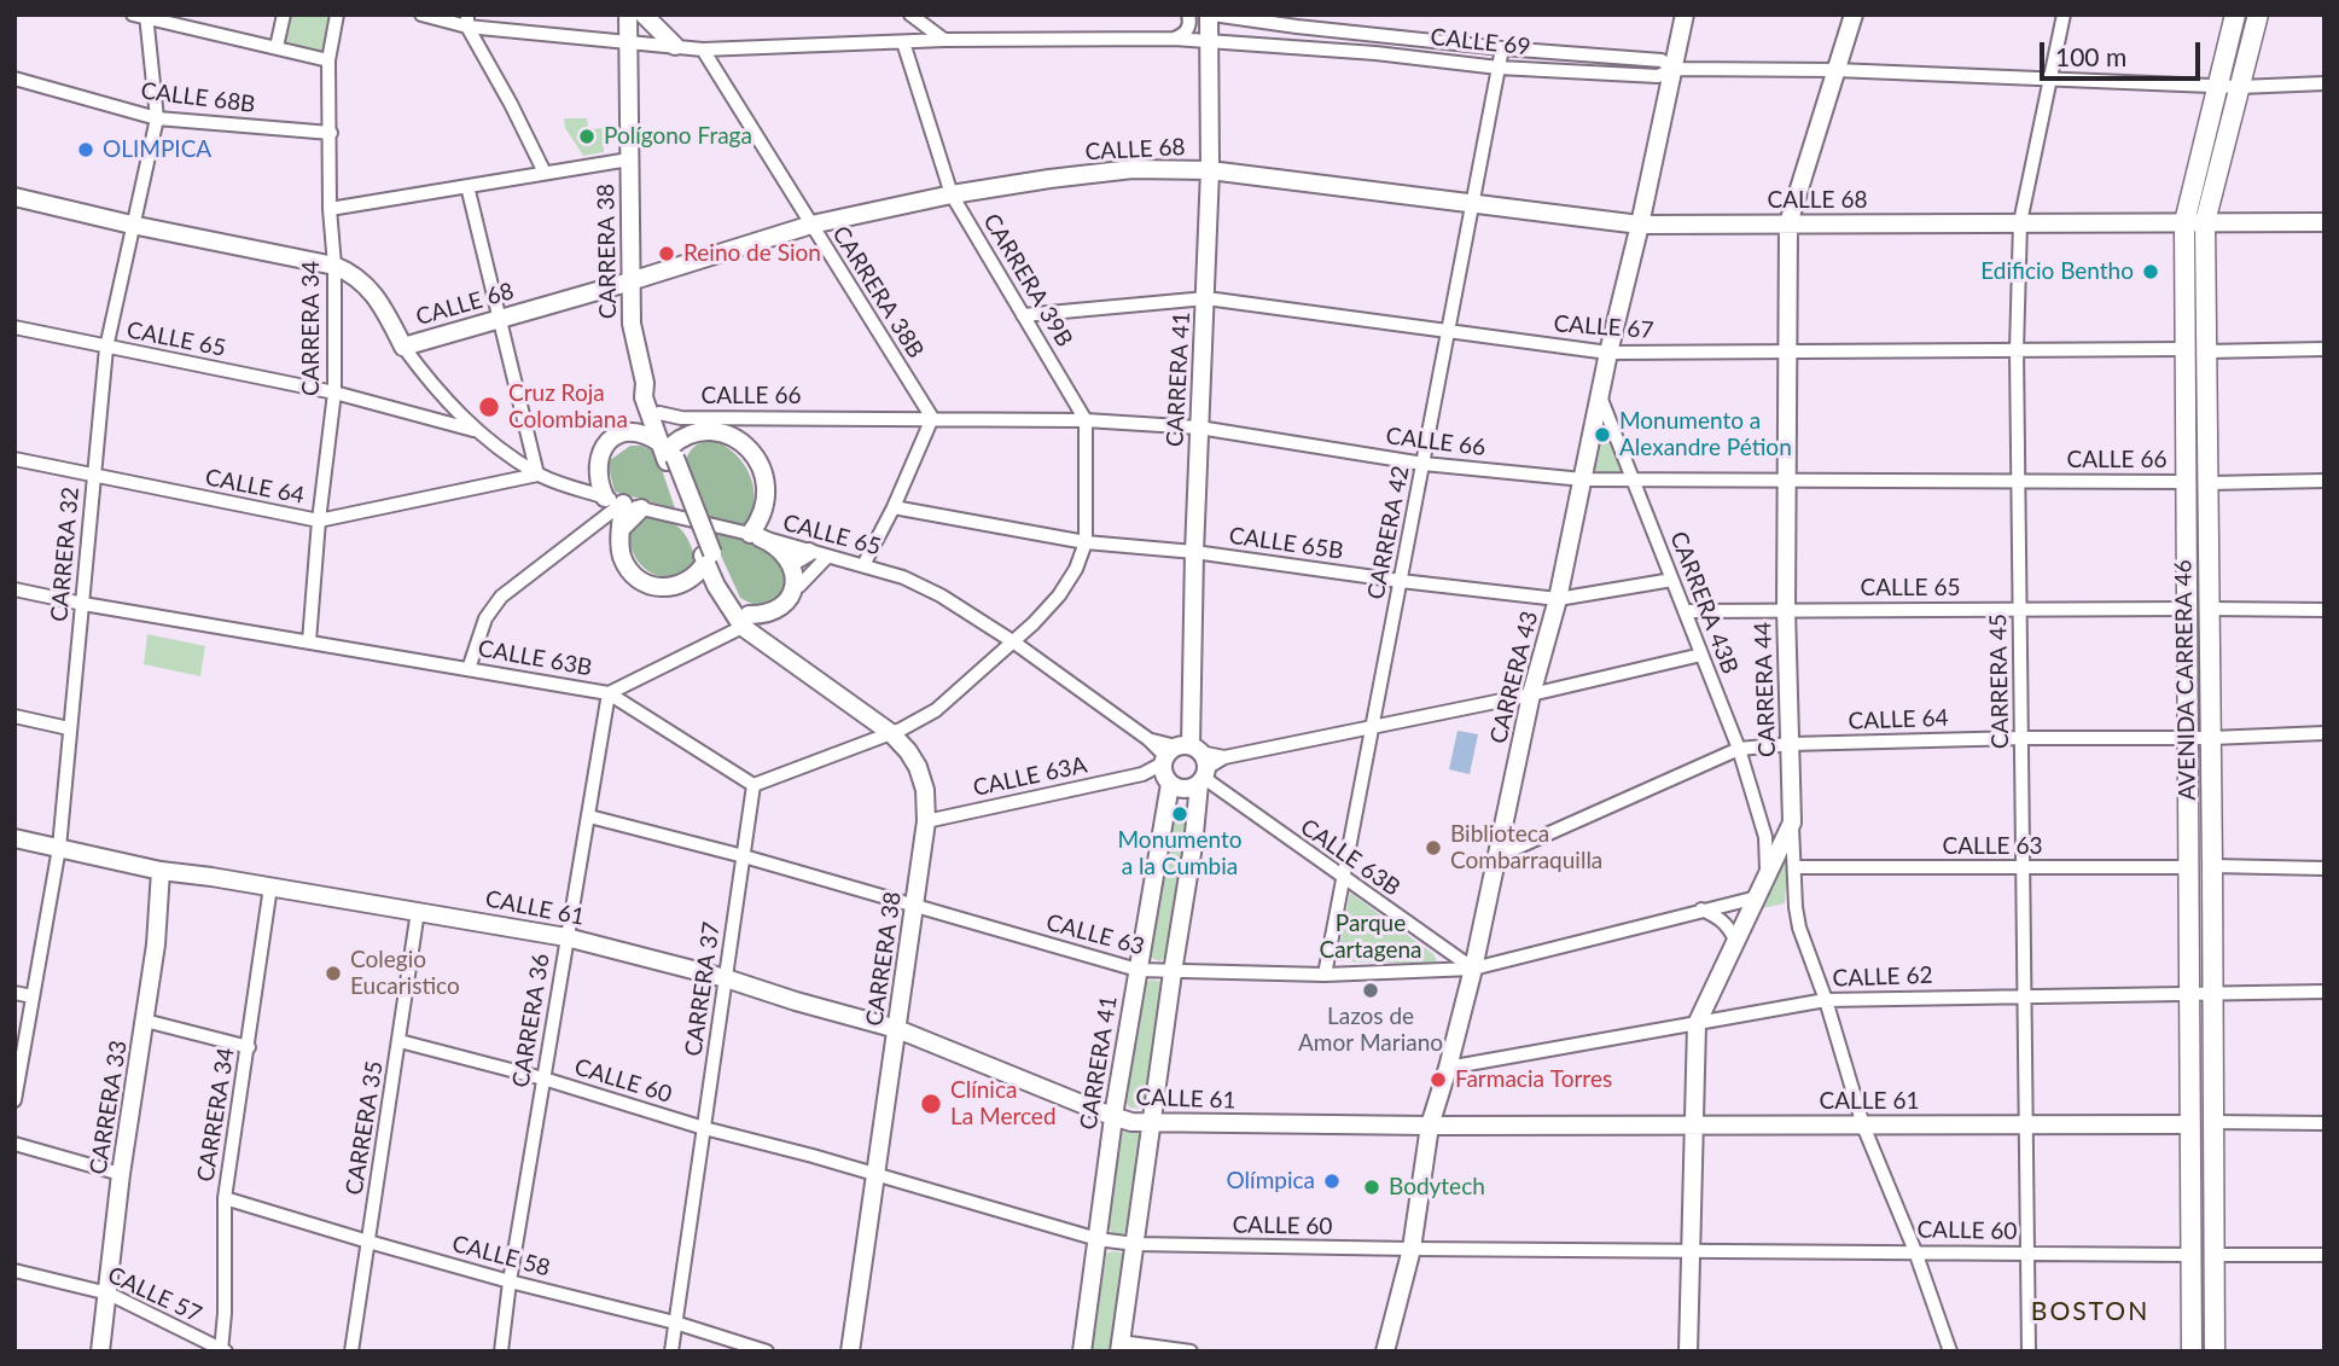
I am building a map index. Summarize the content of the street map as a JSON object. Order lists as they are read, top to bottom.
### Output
{
  "streets": {
    "main road": ["AVENIDA CARRERA 46"],
    "street": [
      "CALLE 69",
      "CALLE 68B",
      "CALLE 68",
      "CARRERA 38",
      "CARRERA 39B",
      "CARRERA 38B",
      "CALLE 67",
      "CARRERA 34",
      "CALLE 65",
      "CARRERA 41",
      "CALLE 66",
      "CALLE 64",
      "CARRERA 42",
      "CALLE 65B",
      "CARRERA 32",
      "CARRERA 43B",
      "CALLE 63B",
      "CARRERA 43",
      "CARRERA 45",
      "CARRERA 44",
      "CALLE 63A",
      "CALLE 63",
      "CALLE 61",
      "CALLE 62",
      "CARRERA 37",
      "CARRERA 36",
      "CALLE 60",
      "CARRERA 33",
      "CARRERA 35",
      "CALLE 58",
      "CALLE 57"
    ]
  },
  "crossings": [
    ["CALLE 69", "CARRERA 38"],
    ["CALLE 69", "CARRERA 39B"],
    ["CALLE 69", "CARRERA 38B"],
    ["CALLE 69", "CARRERA 41"],
    ["CALLE 69", "CARRERA 42"],
    ["CALLE 69", "CARRERA 43"],
    ["CALLE 69", "AVENIDA CARRERA 46"],
    ["CALLE 69", "CARRERA 45"],
    ["CALLE 69", "CARRERA 44"],
    ["CALLE 68B", "CARRERA 34"],
    ["CALLE 68B", "CARRERA 32"],
    ["CALLE 68", "CARRERA 38"],
    ["CALLE 68", "CARRERA 39B"],
    ["CALLE 68", "CARRERA 38B"],
    ["CALLE 68", "CARRERA 34"],
    ["CALLE 68", "CALLE 65"],
    ["CALLE 68", "CARRERA 41"],
    ["CALLE 68", "CARRERA 42"],
    ["CALLE 68", "CARRERA 32"],
    ["CALLE 68", "CARRERA 43"],
    ["CALLE 68", "AVENIDA CARRERA 46"],
    ["CALLE 68", "CARRERA 45"],
    ["CALLE 68", "CARRERA 44"],
    ["CARRERA 38", "CALLE 66"],
    ["CARRERA 38", "CALLE 63A"],
    ["CARRERA 38", "CALLE 63"],
    ["CARRERA 38", "CALLE 61"],
    ["CARRERA 38", "CALLE 60"],
    ["CARRERA 39B", "CALLE 67"],
    ["CARRERA 39B", "CALLE 66"],
    ["CARRERA 38B", "CALLE 66"],
    ["CALLE 67", "CARRERA 41"],
    ["CALLE 67", "CARRERA 42"],
    ["CALLE 67", "CARRERA 43"],
    ["CALLE 67", "AVENIDA CARRERA 46"],
    ["CALLE 67", "CARRERA 45"],
    ["CALLE 67", "CARRERA 44"],
    ["CARRERA 34", "CALLE 65"],
    ["CARRERA 34", "CALLE 64"],
    ["CARRERA 34", "CALLE 63B"],
    ["CARRERA 34", "CALLE 61"],
    ["CARRERA 34", "CALLE 58"],
    ["CARRERA 34", "CALLE 57"],
    ["CALLE 65", "CARRERA 41"],
    ["CALLE 65", "CALLE 64"],
    ["CALLE 65", "CARRERA 32"],
    ["CALLE 65", "CARRERA 43B"],
    ["CALLE 65", "CALLE 63B"],
    ["CALLE 65", "AVENIDA CARRERA 46"],
    ["CALLE 65", "CARRERA 45"],
    ["CALLE 65", "CARRERA 44"],
    ["CALLE 65", "CALLE 63A"],
    ["CARRERA 41", "CALLE 66"],
    ["CARRERA 41", "CALLE 65B"],
    ["CARRERA 41", "CALLE 63B"],
    ["CARRERA 41", "CALLE 63A"],
    ["CARRERA 41", "CALLE 63"],
    ["CARRERA 41", "CALLE 61"],
    ["CARRERA 41", "CALLE 60"],
    ["CALLE 66", "CARRERA 42"],
    ["CALLE 66", "CARRERA 43B"],
    ["CALLE 66", "CARRERA 43"],
    ["CALLE 66", "AVENIDA CARRERA 46"],
    ["CALLE 66", "CARRERA 45"],
    ["CALLE 66", "CARRERA 44"],
    ["CALLE 64", "CARRERA 32"],
    ["CALLE 64", "CARRERA 43B"],
    ["CALLE 64", "CARRERA 43"],
    ["CALLE 64", "AVENIDA CARRERA 46"],
    ["CALLE 64", "CARRERA 45"],
    ["CALLE 64", "CARRERA 44"],
    ["CARRERA 42", "CALLE 65B"],
    ["CARRERA 42", "CALLE 63B"],
    ["CARRERA 42", "CALLE 63"],
    ["CALLE 65B", "CARRERA 43B"],
    ["CALLE 65B", "CARRERA 43"],
    ["CARRERA 32", "CALLE 63B"],
    ["CARRERA 32", "CALLE 61"],
    ["CARRERA 43B", "CARRERA 43"],
    ["CARRERA 43B", "CARRERA 44"],
    ["CALLE 63B", "CARRERA 43"],
    ["CALLE 63B", "CALLE 63A"],
    ["CALLE 63B", "CALLE 63"],
    ["CALLE 63B", "CARRERA 37"],
    ["CALLE 63B", "CARRERA 36"],
    ["CARRERA 43", "CALLE 63"],
    ["CARRERA 43", "CALLE 61"],
    ["CARRERA 43", "CALLE 62"],
    ["CARRERA 43", "CALLE 60"],
    ["AVENIDA CARRERA 46", "CALLE 63"],
    ["AVENIDA CARRERA 46", "CALLE 61"],
    ["AVENIDA CARRERA 46", "CALLE 62"],
    ["AVENIDA CARRERA 46", "CALLE 60"],
    ["CARRERA 45", "CALLE 63"],
    ["CARRERA 45", "CALLE 61"],
    ["CARRERA 45", "CALLE 62"],
    ["CARRERA 45", "CALLE 60"],
    ["CARRERA 44", "CALLE 63"],
    ["CARRERA 44", "CALLE 61"],
    ["CARRERA 44", "CALLE 62"],
    ["CARRERA 44", "CALLE 60"],
    ["CALLE 63", "CARRERA 37"],
    ["CALLE 63", "CARRERA 36"],
    ["CALLE 61", "CARRERA 37"],
    ["CALLE 61", "CARRERA 36"],
    ["CALLE 61", "CARRERA 33"],
    ["CALLE 61", "CARRERA 35"],
    ["CARRERA 37", "CALLE 60"],
    ["CARRERA 37", "CALLE 58"],
    ["CARRERA 36", "CALLE 60"],
    ["CARRERA 36", "CALLE 58"],
    ["CALLE 60", "CARRERA 35"],
    ["CARRERA 33", "CALLE 57"],
    ["CARRERA 35", "CALLE 58"]
  ],
  "districts": ["BOSTON"],
  "parks": ["Parque Cartagena"],
  "places": [
    "Polígono Fraga",
    "OLIMPICA",
    "Reino de Sion",
    "Edificio Bentho",
    "Cruz Roja Colombiana",
    "Monumento a Alexandre Pétion",
    "Monumento a la Cumbia",
    "Biblioteca Combarraquilla",
    "Colegio Eucaristico",
    "Lazos de Amor Mariano",
    "Farmacia Torres",
    "Clínica La Merced",
    "Olímpica",
    "Bodytech"
  ],
  "scale_bar": "100 m"
}
